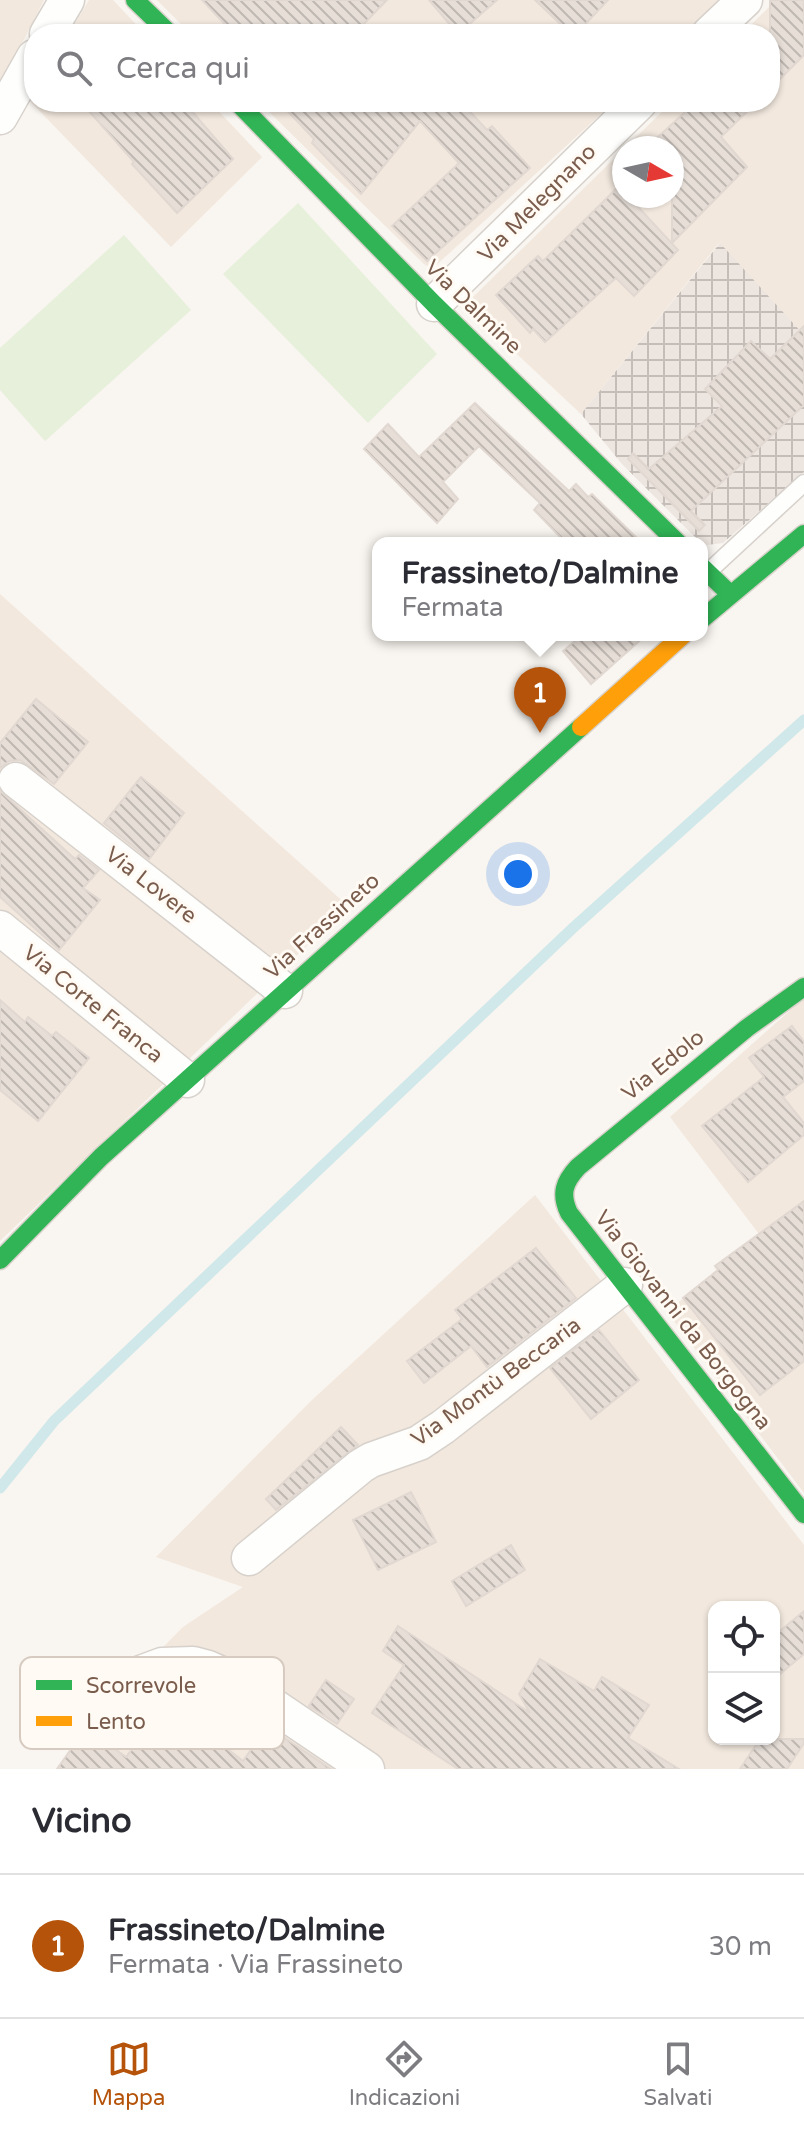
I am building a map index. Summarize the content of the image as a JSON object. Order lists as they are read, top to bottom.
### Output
{
  "streets": {
    "street": [
      "Via Melegnano",
      "Via Dalmine",
      "Via Lovere",
      "Via Frassineto",
      "Via Corte Franca",
      "Via Edolo",
      "Via Giovanni da Borgogna",
      "Via Montù Beccaria"
    ]
  },
  "crossings": [
    ["Via Melegnano", "Via Dalmine"],
    ["Via Lovere", "Via Frassineto"],
    ["Via Frassineto", "Via Corte Franca"],
    ["Via Edolo", "Via Giovanni da Borgogna"],
    ["Via Giovanni da Borgogna", "Via Montù Beccaria"]
  ],
  "legend": ["Scorrevole", "Lento"],
  "north": "right",
  "page": {
    "search": "Cerca qui",
    "popup": ["Frassineto/Dalmine", "Fermata"],
    "pins": "1",
    "heading": "Vicino",
    "list": [
      {
        "mark": "1",
        "name": "Frassineto/Dalmine",
        "note": "Fermata · Via Frassineto",
        "value": "30 m"
      }
    ],
    "nav": ["Mappa", "Indicazioni", "Salvati"]
  }
}
